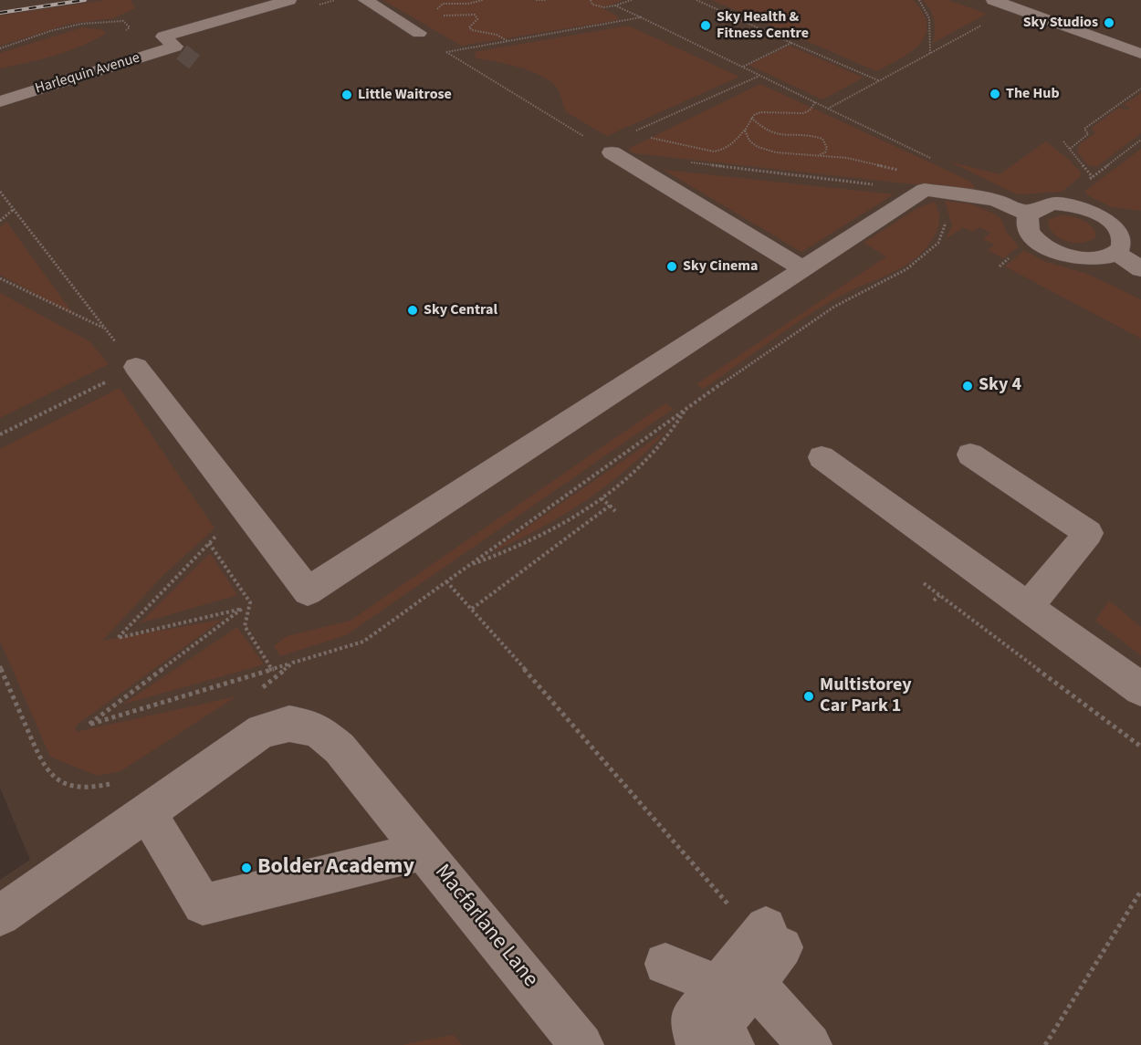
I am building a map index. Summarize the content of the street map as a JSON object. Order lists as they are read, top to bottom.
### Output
{
  "streets": {
    "street": ["Harlequin Avenue", "Macfarlane Lane"]
  },
  "places": [
    "Sky Studios",
    "Sky Health & Fitness Centre",
    "The Hub",
    "Little Waitrose",
    "Sky Cinema",
    "Sky Central",
    "Sky 4",
    "Multistorey Car Park 1",
    "Bolder Academy"
  ]
}
